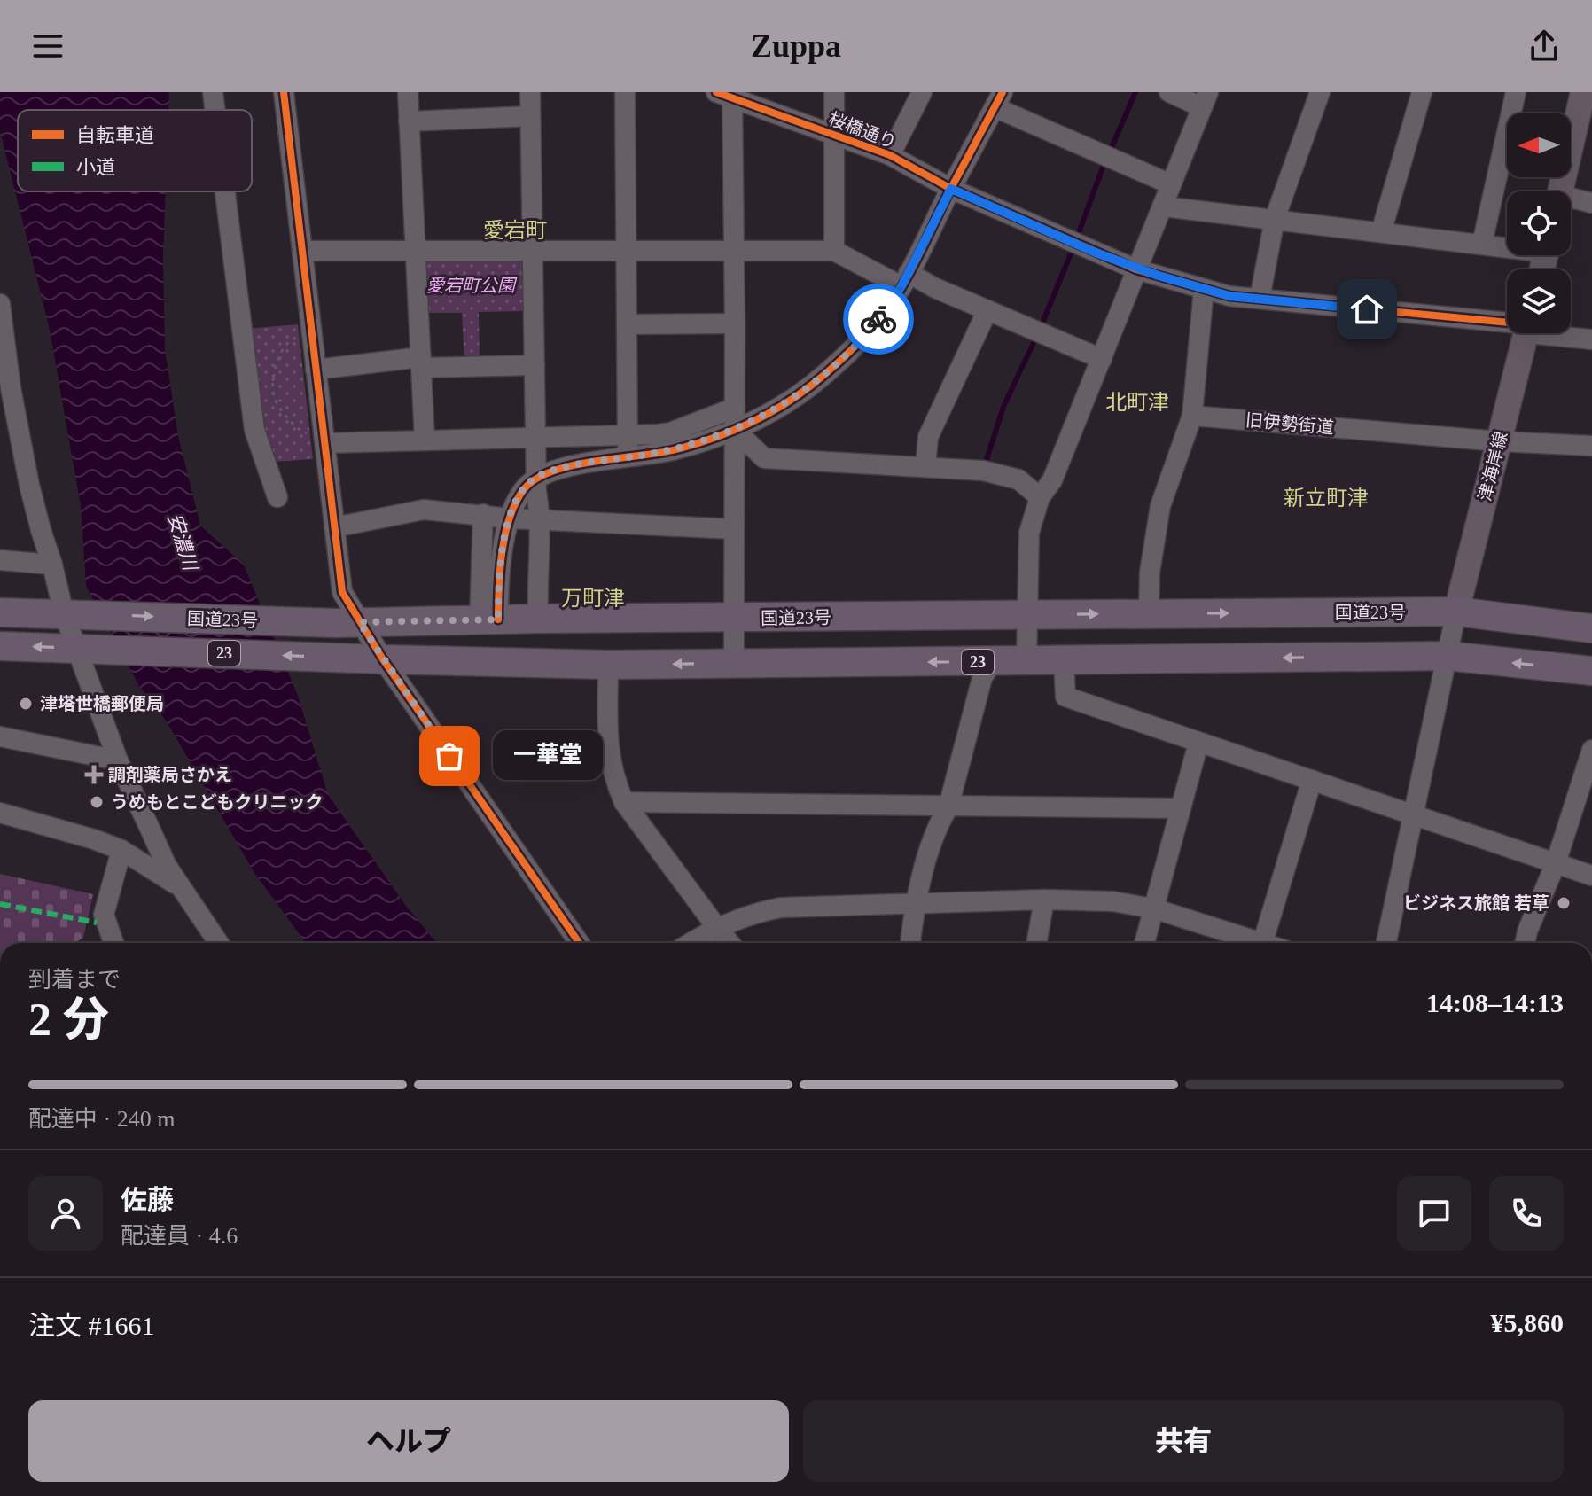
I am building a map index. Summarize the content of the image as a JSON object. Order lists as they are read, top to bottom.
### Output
{
  "streets": {
    "highway": ["国道23号", "23"],
    "main road": ["津海岸線"],
    "street": ["桜橋通り", "旧伊勢街道"]
  },
  "crossings": [
    ["旧伊勢街道", "津海岸線"],
    ["津海岸線", "国道23号"]
  ],
  "districts": [
    "愛宕町",
    "北町津",
    "新立町津",
    "万町津"
  ],
  "water": ["安濃川"],
  "parks": ["愛宕町公園"],
  "places": {
    "other": [
      "津塔世橋郵便局",
      "一華堂",
      "うめもとこどもクリニック",
      "ビジネス旅館 若草"
    ],
    "health": ["調剤薬局さかえ"]
  },
  "legend": ["自転車道", "小道"],
  "north": "left",
  "page": {
    "header": "Zuppa",
    "bubble": "一華堂",
    "heading": ["2 分", "到着まで", "14:08–14:13"],
    "panel": [
      "佐藤",
      "配達員 · 4.6",
      "注文 #1661",
      "¥5,860"
    ],
    "bar": "配達中 · 240 m",
    "buttons": ["ヘルプ", "共有"]
  }
}
